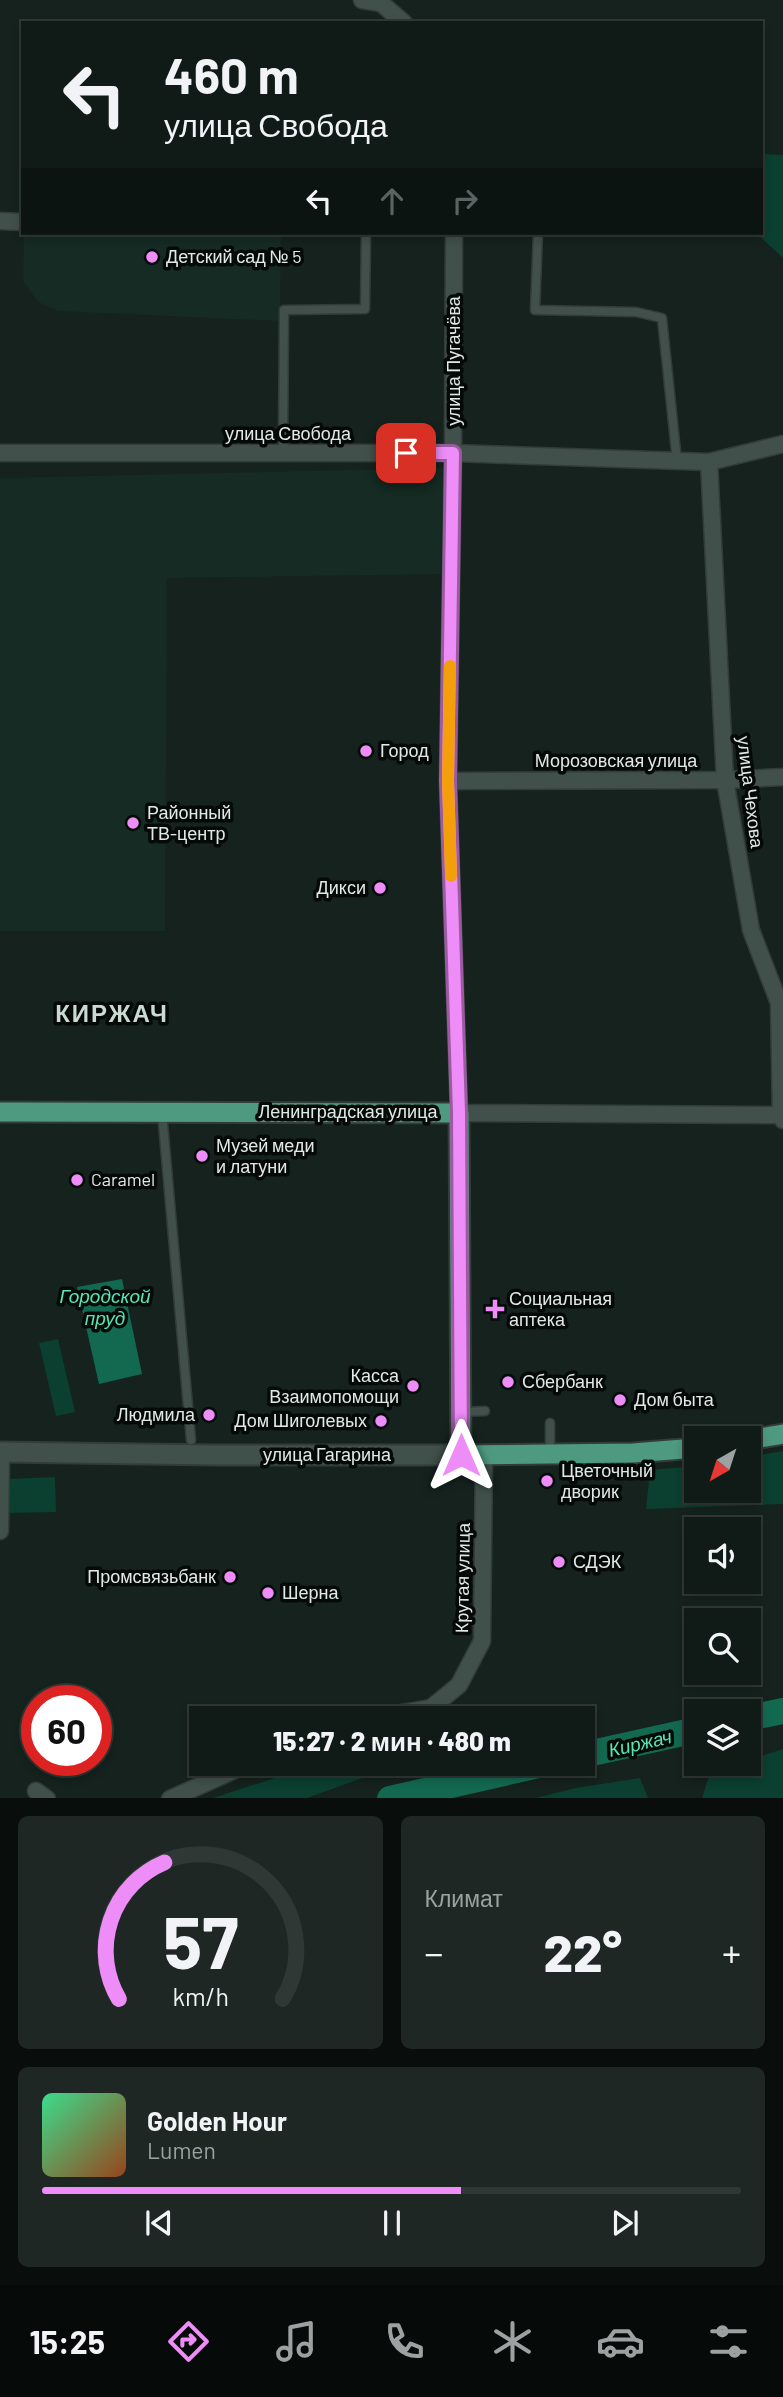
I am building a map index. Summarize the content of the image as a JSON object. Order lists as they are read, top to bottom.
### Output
{
  "streets": {
    "main road": ["улица Пугачёва", "Ленинградская улица", "улица Гагарина"],
    "street": [
      "улица Свобода",
      "Морозовская улица",
      "улица Чехова",
      "Крутая улица"
    ]
  },
  "crossings": [
    ["улица Пугачёва", "улица Свобода"],
    ["улица Пугачёва", "Морозовская улица"],
    ["улица Пугачёва", "Ленинградская улица"],
    ["улица Пугачёва", "улица Гагарина"],
    ["улица Свобода", "улица Чехова"],
    ["Морозовская улица", "улица Чехова"],
    ["улица Чехова", "Ленинградская улица"],
    ["улица Гагарина", "Крутая улица"]
  ],
  "districts": ["КИРЖАЧ"],
  "water": ["Городской пруд", "Киржач"],
  "places": {
    "other": [
      "Детский сад № 5",
      "Город",
      "Районный ТВ-центр",
      "Дикси",
      "Музей меди и латуни",
      "Caramel",
      "Сбербанк",
      "Касса Взаимопомощи",
      "Дом быта",
      "Людмила",
      "Дом Шиголевых",
      "Цветочный дворик",
      "СДЭК",
      "Промсвязьбанк",
      "Шерна"
    ],
    "health": ["Социальная аптека"]
  },
  "north": "bottom left",
  "page": {
    "turn": ["460 m", "улица Свобода"],
    "limit": "60",
    "trip": "15:27 · 2 мин · 480 m",
    "tile": "Климат",
    "heat": ["−", "22°", "+"],
    "song": ["Golden Hour", "Lumen"],
    "tabs": "15:25",
    "gauge": ["57", "km/h"]
  }
}
